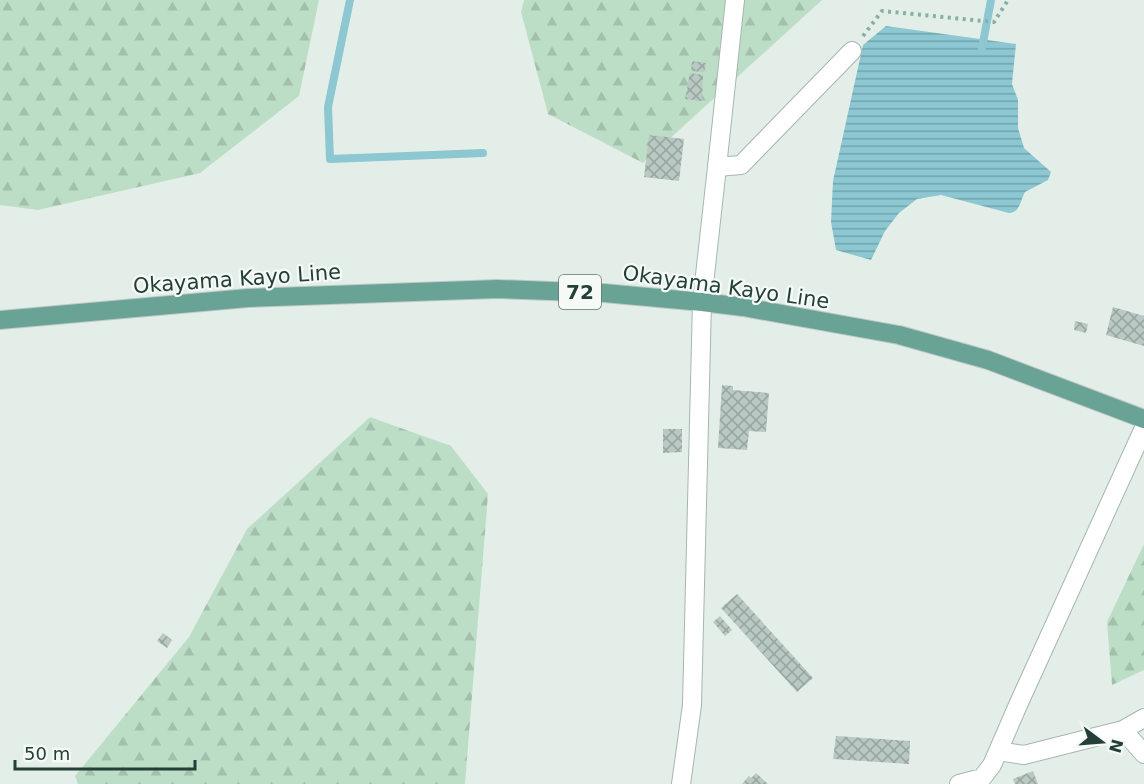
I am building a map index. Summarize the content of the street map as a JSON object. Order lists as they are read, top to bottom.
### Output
{
  "streets": {
    "main road": ["Okayama Kayo Line", "72"]
  },
  "scale_bar": "50 m",
  "north": "right"
}
